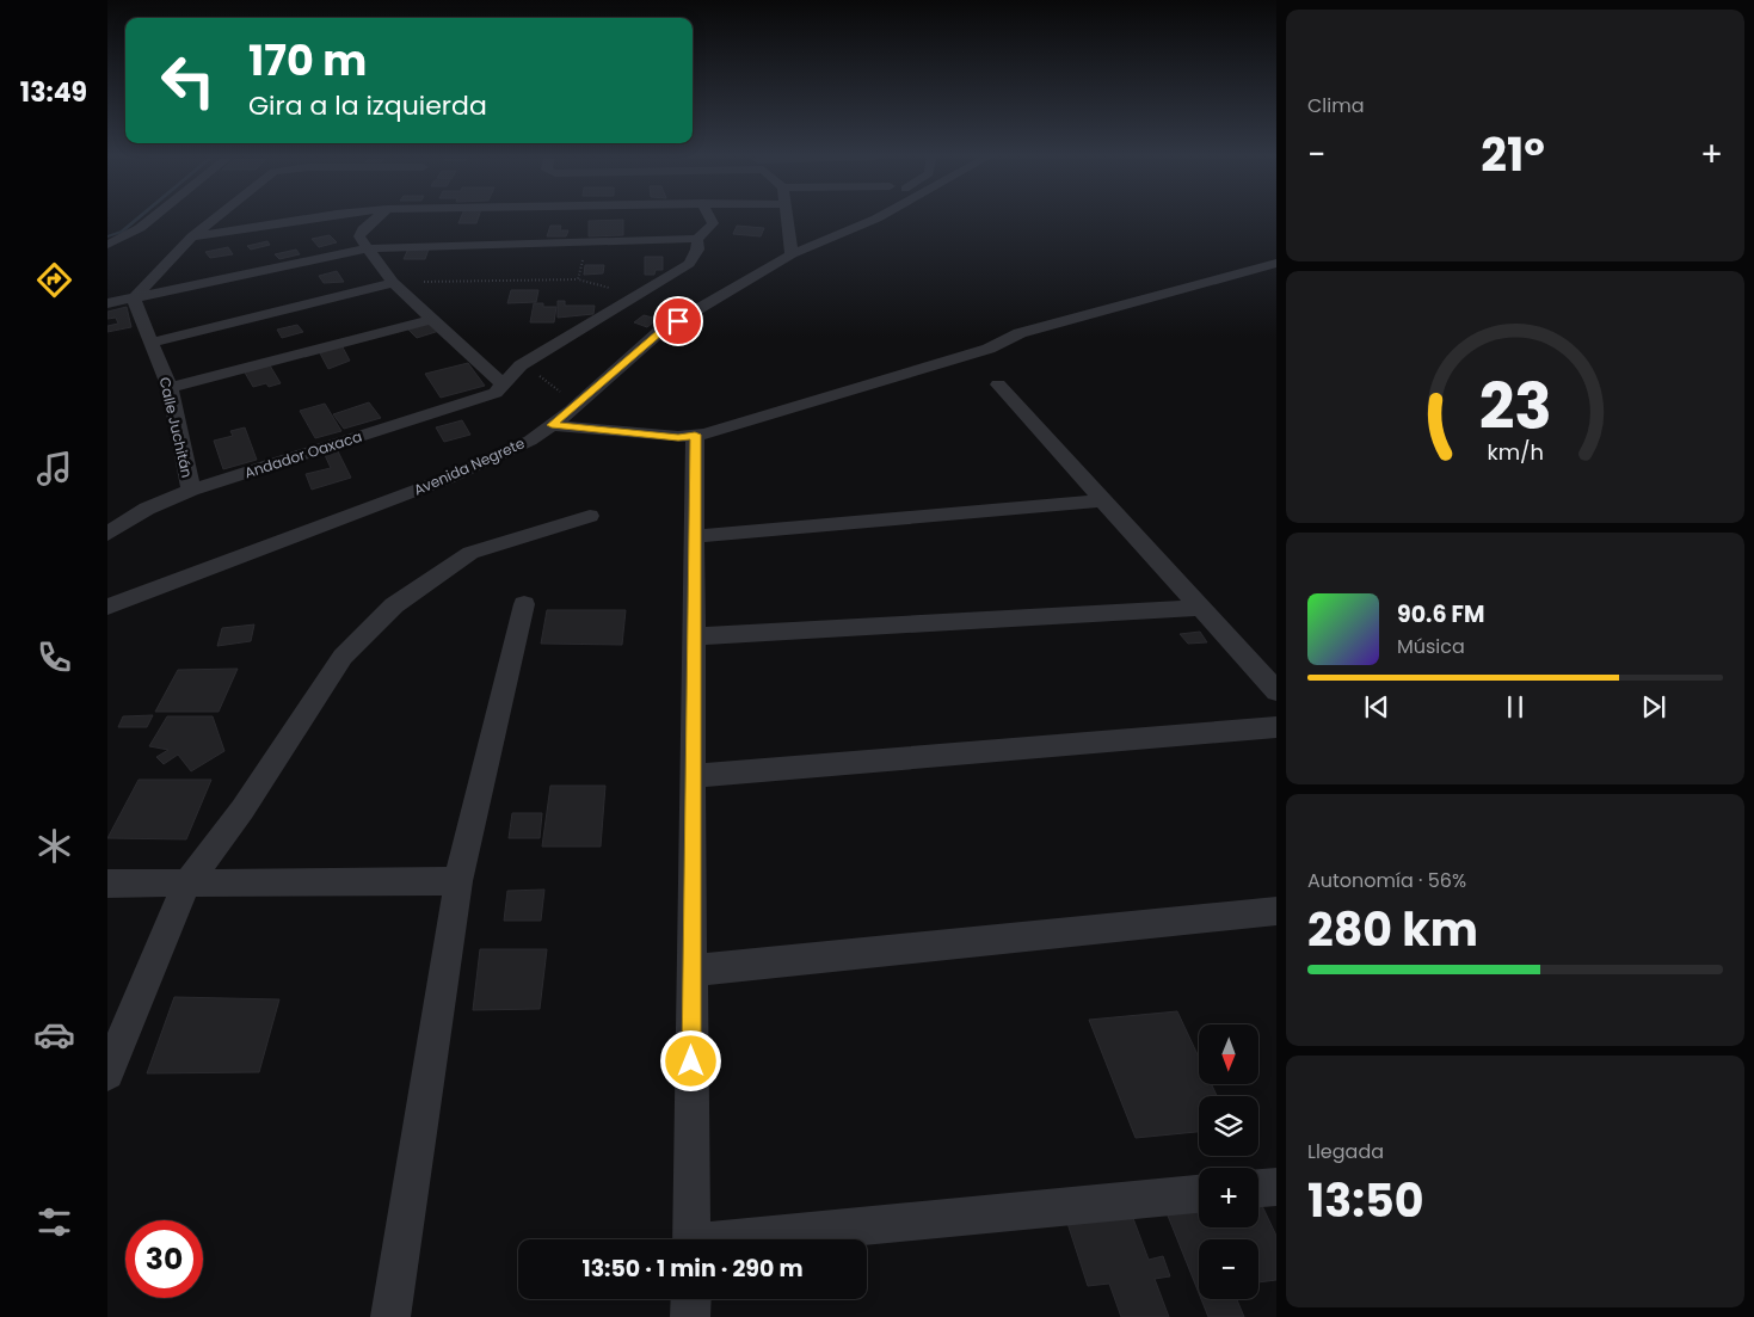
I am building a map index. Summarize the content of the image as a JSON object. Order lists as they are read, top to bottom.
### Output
{
  "streets": {
    "street": ["Calle Juchitán", "Andador Oaxaca", "Avenida Negrete"]
  },
  "crossings": [
    ["Calle Juchitán", "Andador Oaxaca"]
  ],
  "north": "bottom",
  "page": {
    "tabs": "13:49",
    "tile": [
      "Clima",
      ["Autonomía · 56%", "280 km"],
      ["Llegada", "13:50"]
    ],
    "turn": ["170 m", "Gira a la izquierda"],
    "heat": ["−", "21°", "+"],
    "song": ["90.6 FM", "Música"],
    "map_buttons": ["+", "−"],
    "limit": "30",
    "trip": "13:50 · 1 min · 290 m",
    "gauge": ["23", "km/h"]
  }
}
